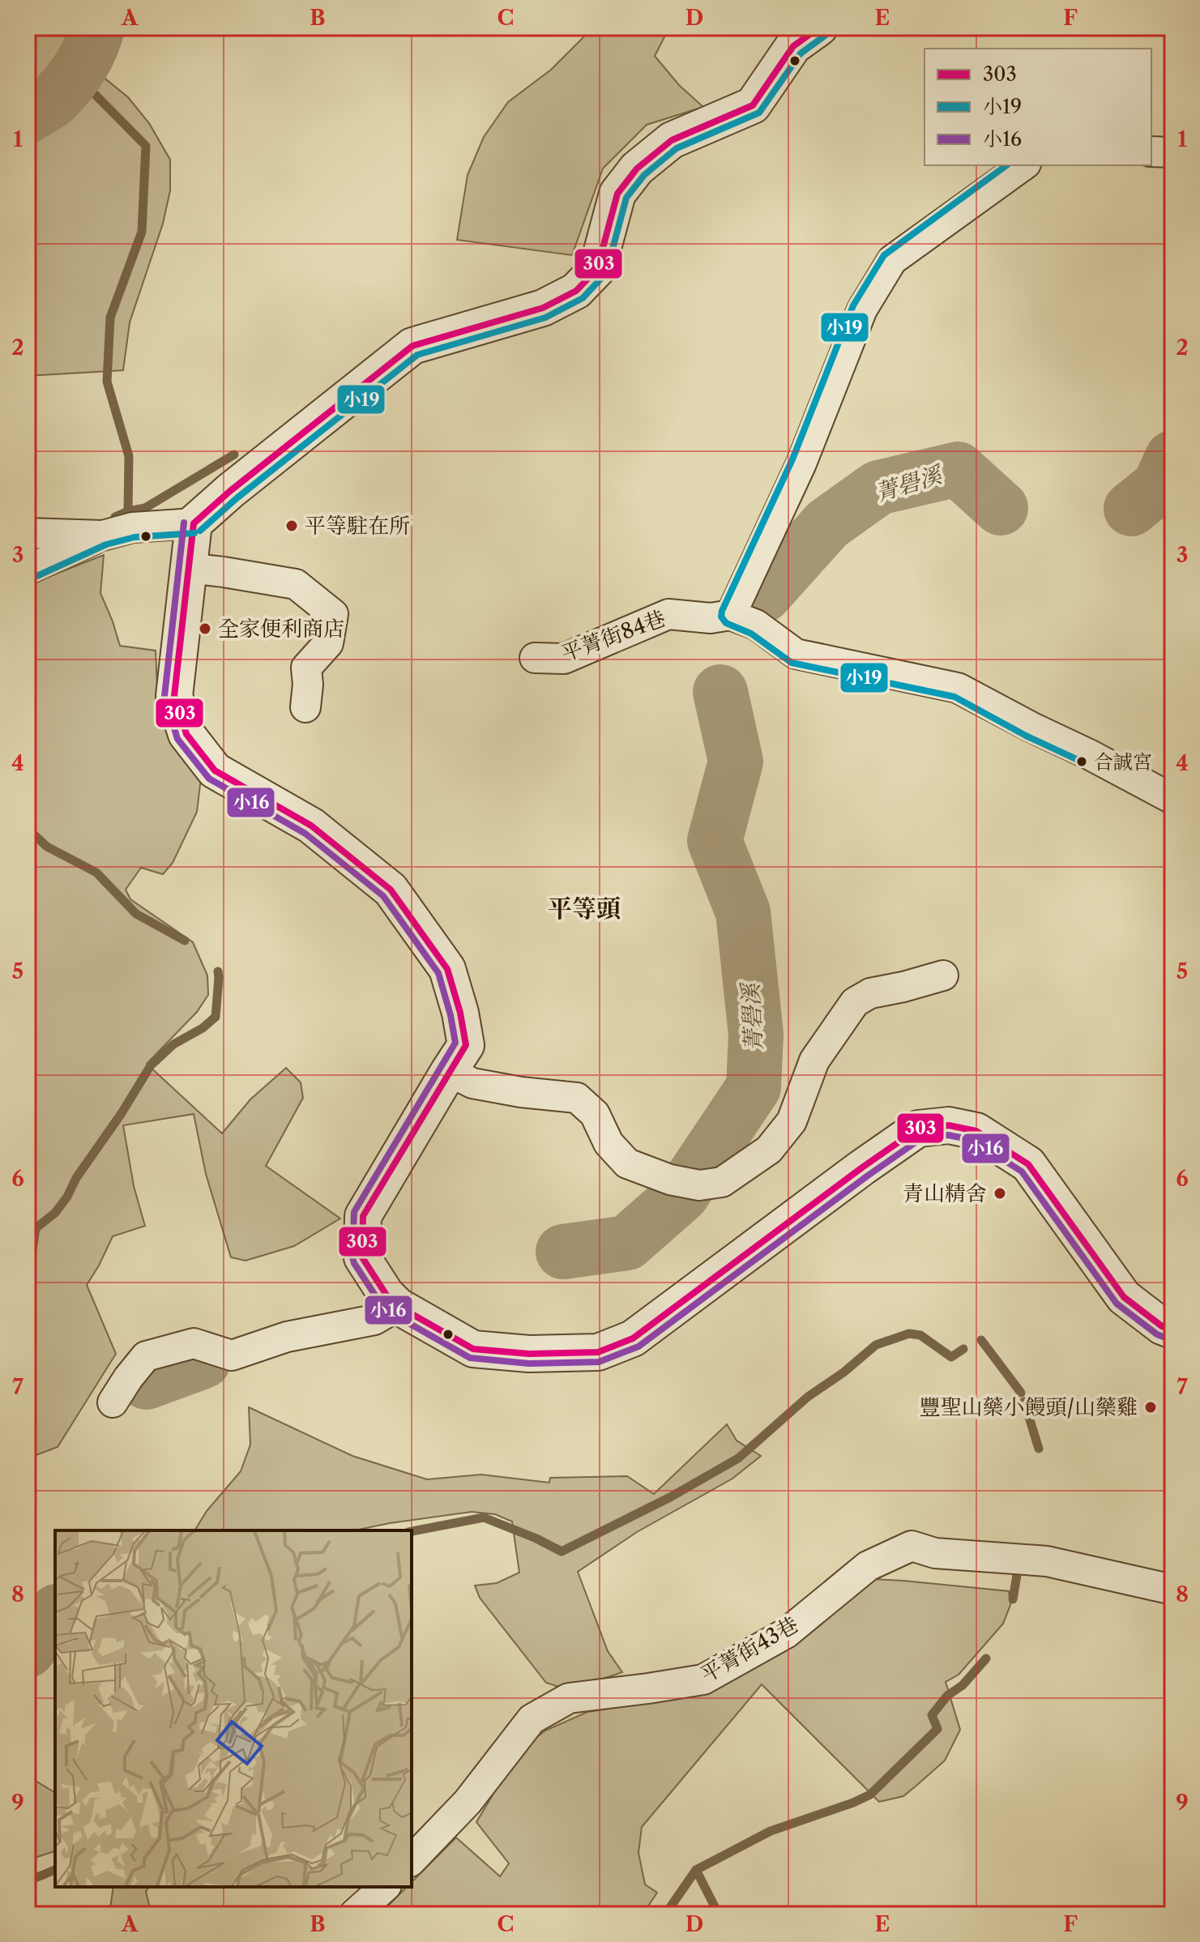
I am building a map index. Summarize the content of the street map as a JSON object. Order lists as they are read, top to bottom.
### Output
{
  "streets": {
    "street": ["平菁街84巷", "平菁街43巷"]
  },
  "districts": ["平等頭"],
  "water": ["菁礐溪"],
  "places": [
    "平等駐在所",
    "全家便利商店",
    "合誠宮",
    "青山精舍",
    "豐聖山藥小饅頭/山藥雞"
  ],
  "lines": ["transit line 303", "transit line 小19", "transit line 小16"],
  "legend": ["303", "小19", "小16"],
  "grid": {
    "columns": [
      "A",
      "B",
      "C",
      "D",
      "E",
      "F"
    ],
    "rows": [
      "1",
      "2",
      "3",
      "4",
      "5",
      "6",
      "7",
      "8",
      "9"
    ]
  }
}
